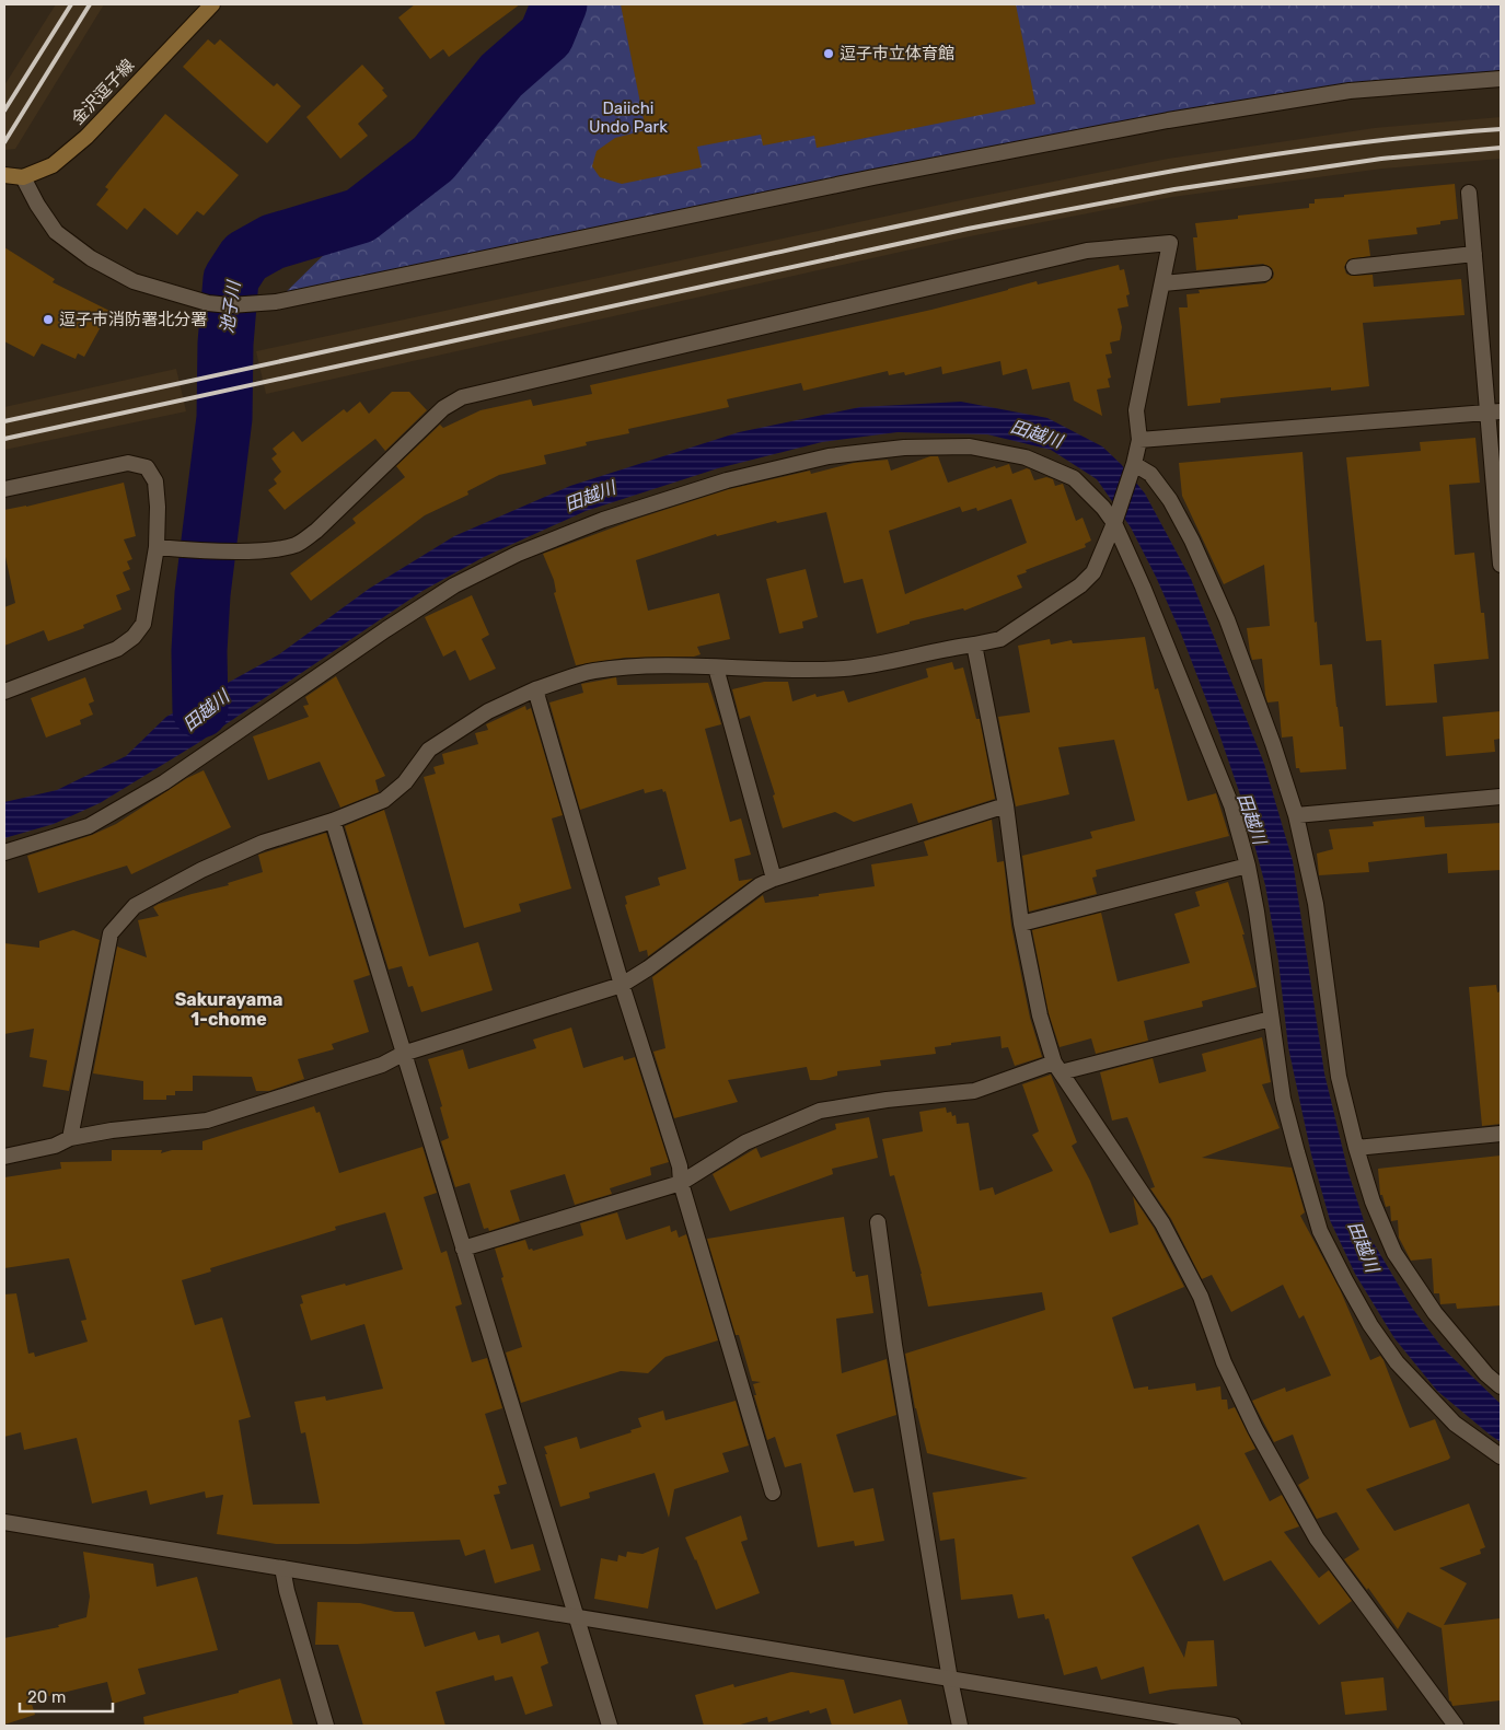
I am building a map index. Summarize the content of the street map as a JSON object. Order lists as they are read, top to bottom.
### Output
{
  "streets": {
    "main road": ["金沢逗子線"]
  },
  "districts": ["Sakurayama 1-chome"],
  "water": ["池子川", "田越川"],
  "parks": ["Daiichi Undo Park"],
  "places": ["逗子市立体育館", "逗子市消防署北分署"],
  "scale_bar": "20 m"
}
